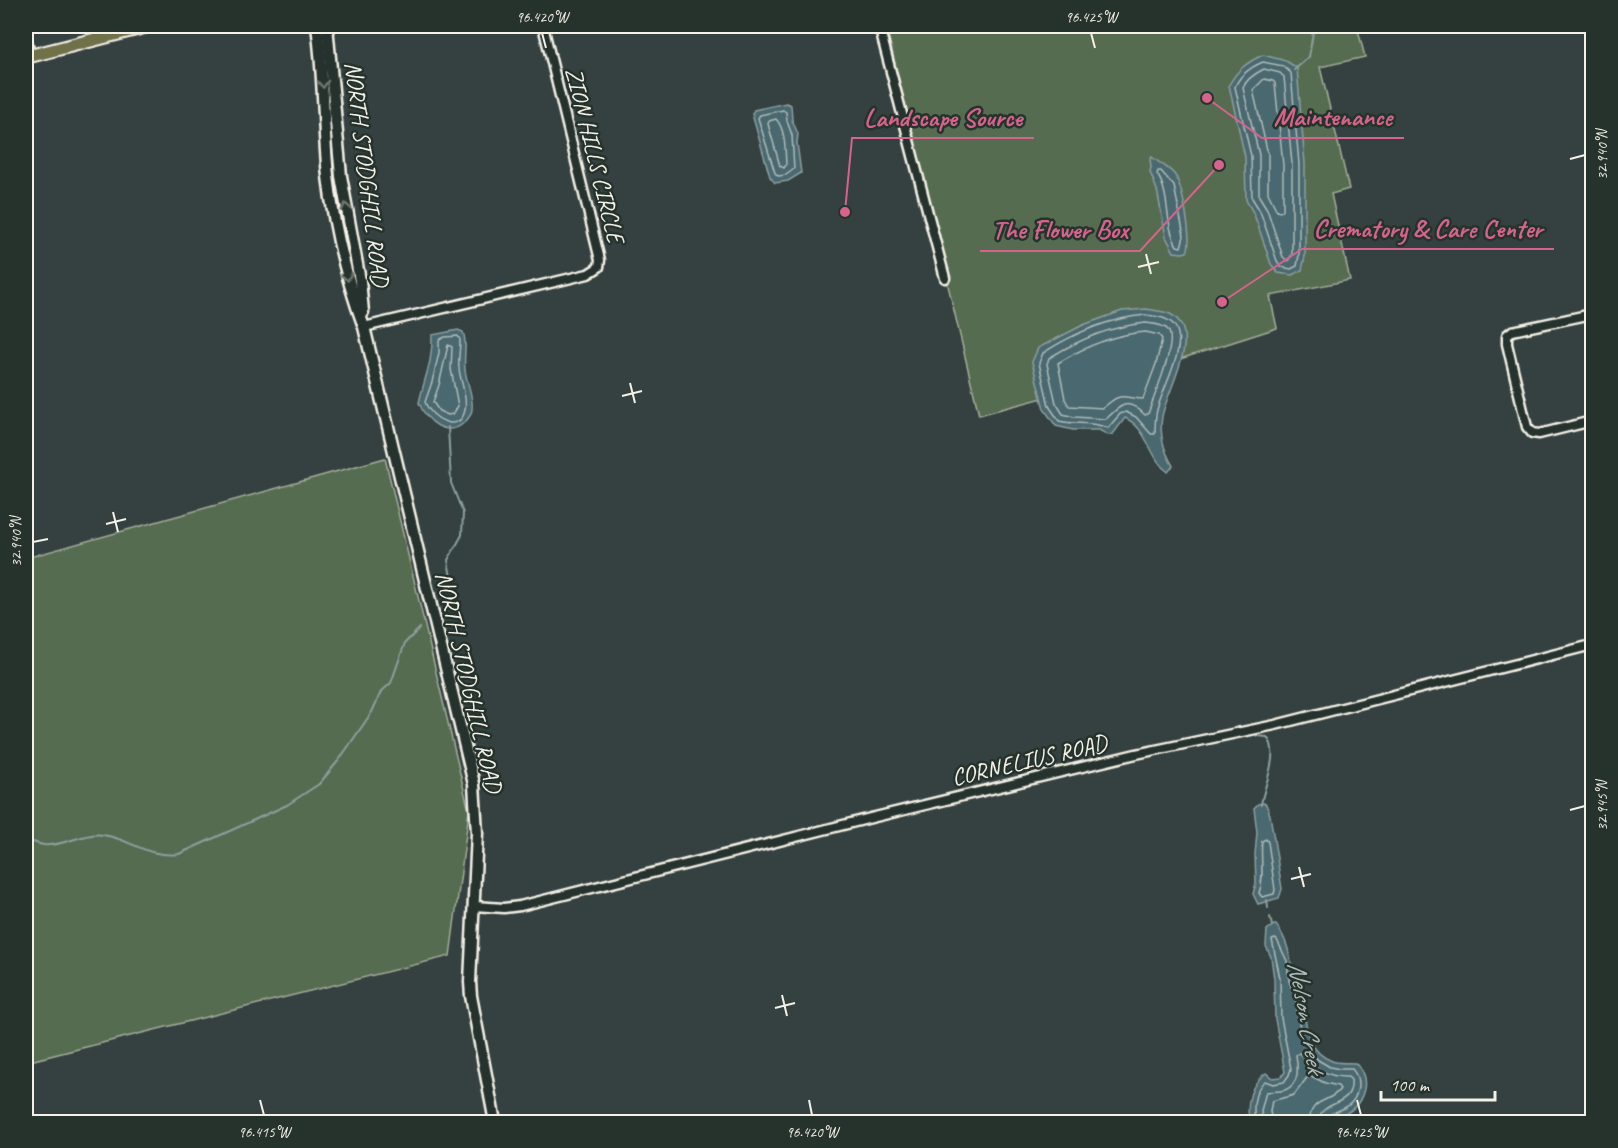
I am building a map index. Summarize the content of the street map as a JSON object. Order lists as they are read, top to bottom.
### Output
{
  "streets": {
    "street": ["ZION HILLS CIRCLE", "NORTH STODGHILL ROAD", "CORNELIUS ROAD"]
  },
  "crossings": [
    ["ZION HILLS CIRCLE", "NORTH STODGHILL ROAD"],
    ["NORTH STODGHILL ROAD", "CORNELIUS ROAD"]
  ],
  "water": ["Nelson Creek"],
  "places": [
    "Maintenance",
    "The Flower Box",
    "Landscape Source",
    "Crematory & Care Center"
  ],
  "scale_bar": "100 m",
  "coordinates": [
    "96.420°W",
    "96.425°W",
    "32.940°N",
    "32.945°N",
    "96.415°W"
  ]
}
